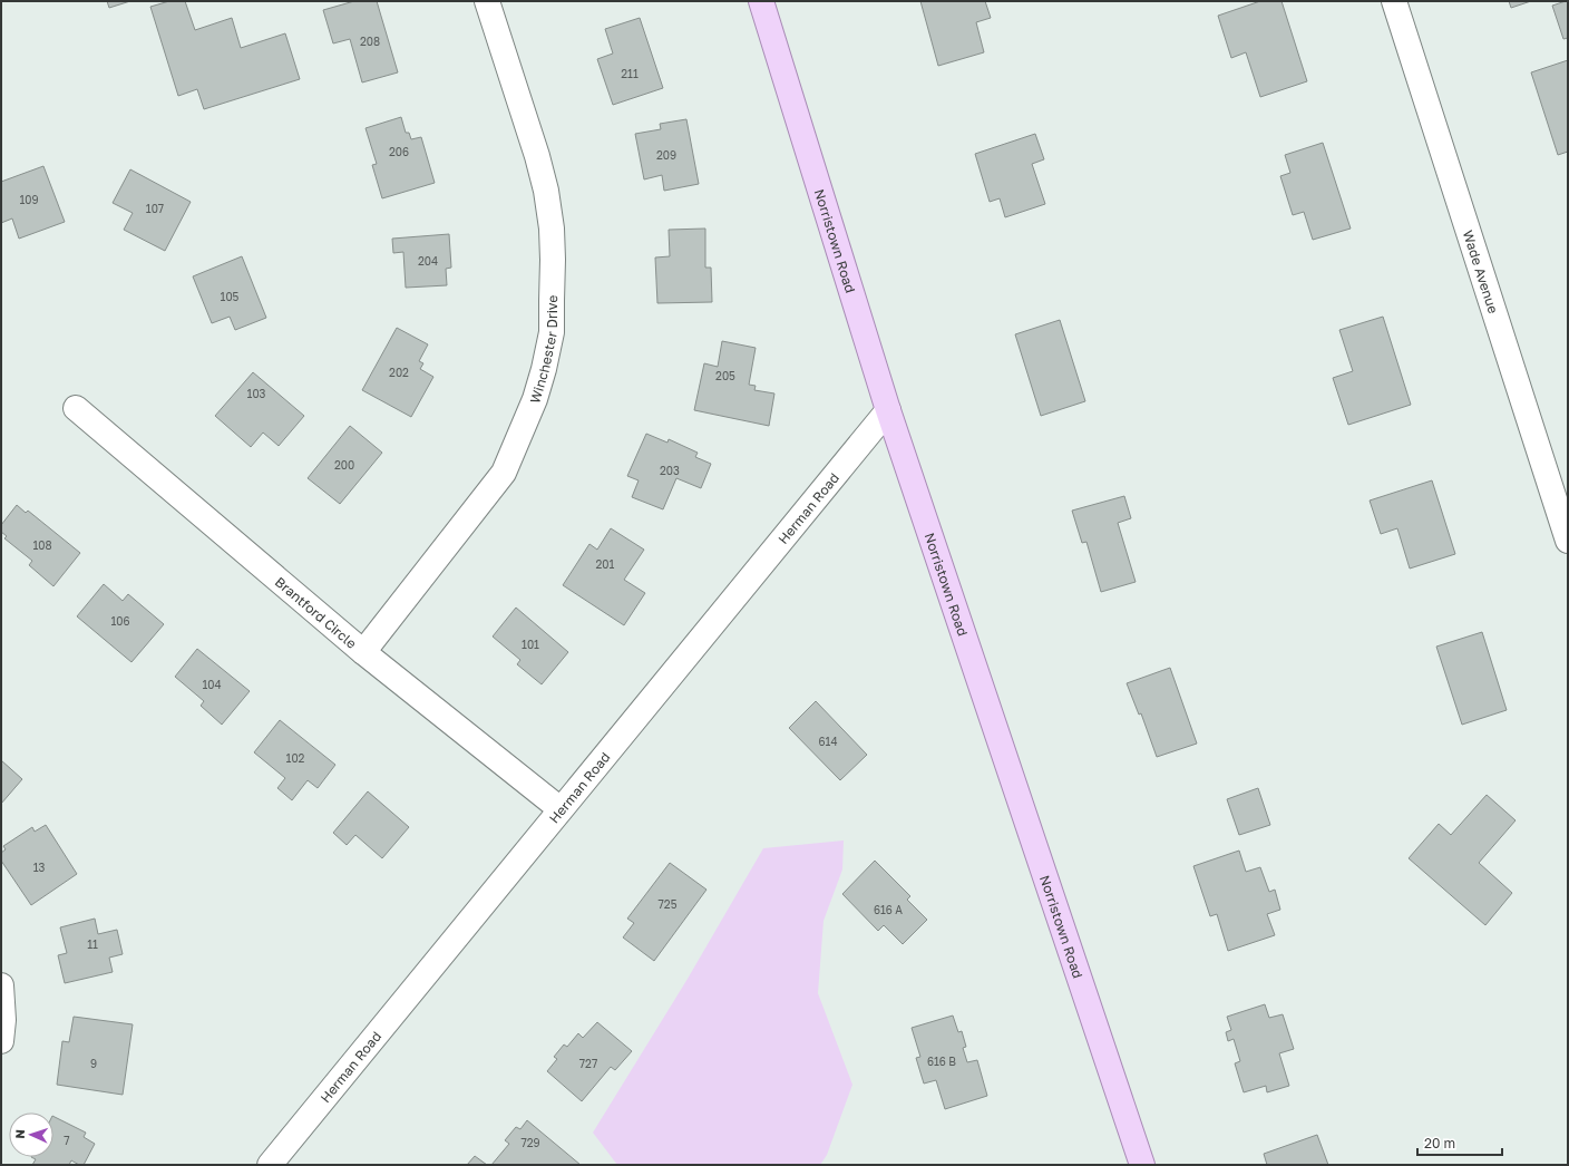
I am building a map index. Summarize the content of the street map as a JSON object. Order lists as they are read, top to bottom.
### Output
{
  "streets": {
    "main road": ["Norristown Road"],
    "street": [
      "Wade Avenue",
      "Winchester Drive",
      "Herman Road",
      "Brantford Circle"
    ]
  },
  "crossings": [
    ["Norristown Road", "Herman Road"],
    ["Winchester Drive", "Brantford Circle"],
    ["Herman Road", "Brantford Circle"]
  ],
  "house_numbers": [
    "208",
    "211",
    "206",
    "209",
    "109",
    "107",
    "204",
    "105",
    "202",
    "205",
    "103",
    "200",
    "203",
    "108",
    "201",
    "106",
    "101",
    "104",
    "614",
    "102",
    "13",
    "725",
    "616 A",
    "11",
    "616 B",
    "9",
    "727",
    "7",
    "729"
  ],
  "scale_bar": "20 m",
  "north": "left"
}
